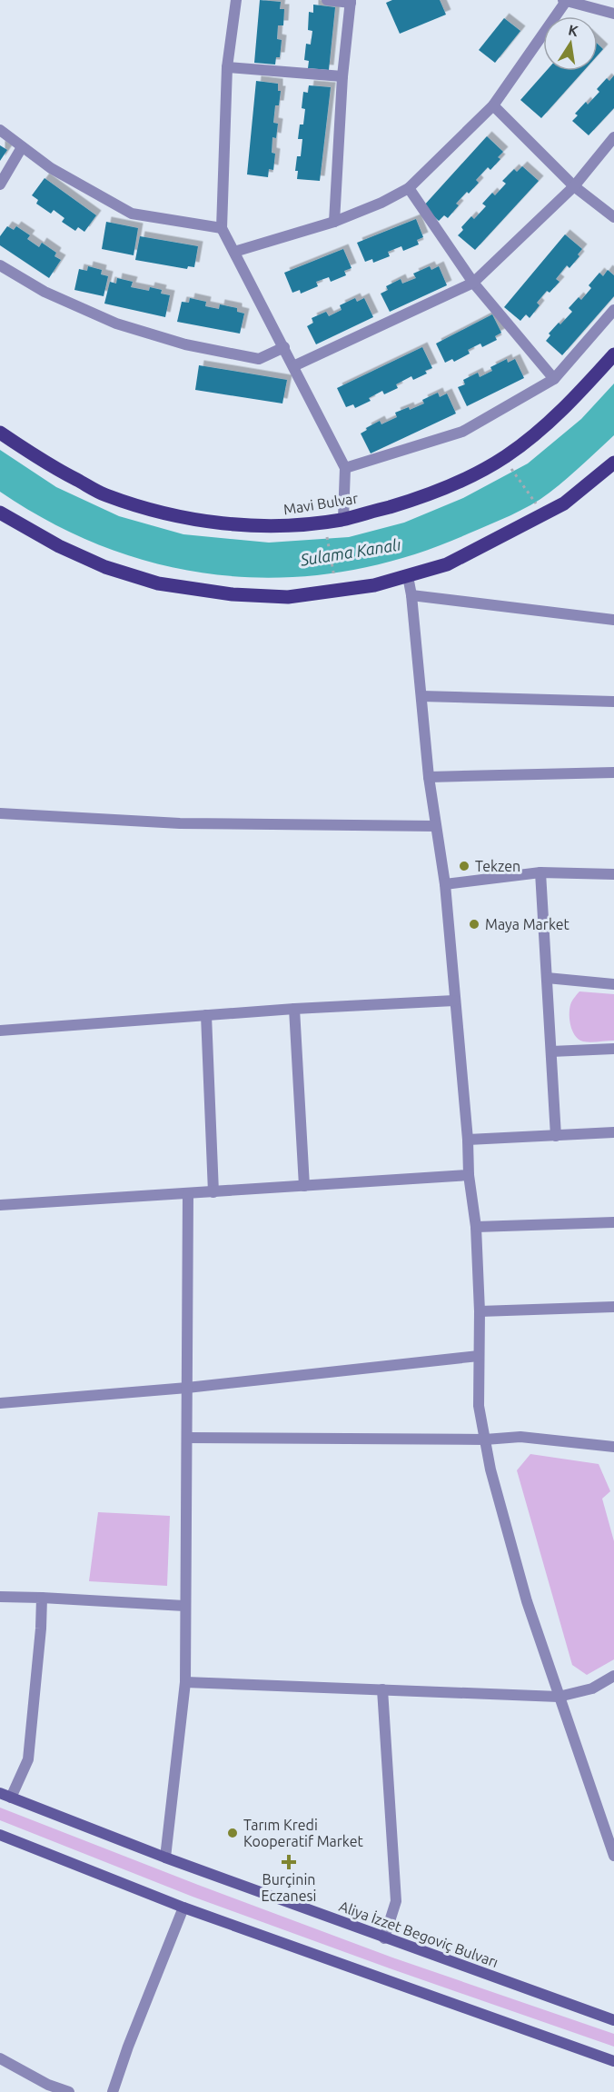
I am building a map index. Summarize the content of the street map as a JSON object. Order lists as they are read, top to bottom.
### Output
{
  "streets": {
    "main road": ["Mavi Bulvar", "Aliya İzzet Begoviç Bulvarı"]
  },
  "water": ["Sulama Kanalı"],
  "places": {
    "other": ["Tekzen", "Maya Market", "Tarım Kredi Kooperatif Market"],
    "health": ["Burçinin Eczanesi"]
  },
  "north": "top"
}
